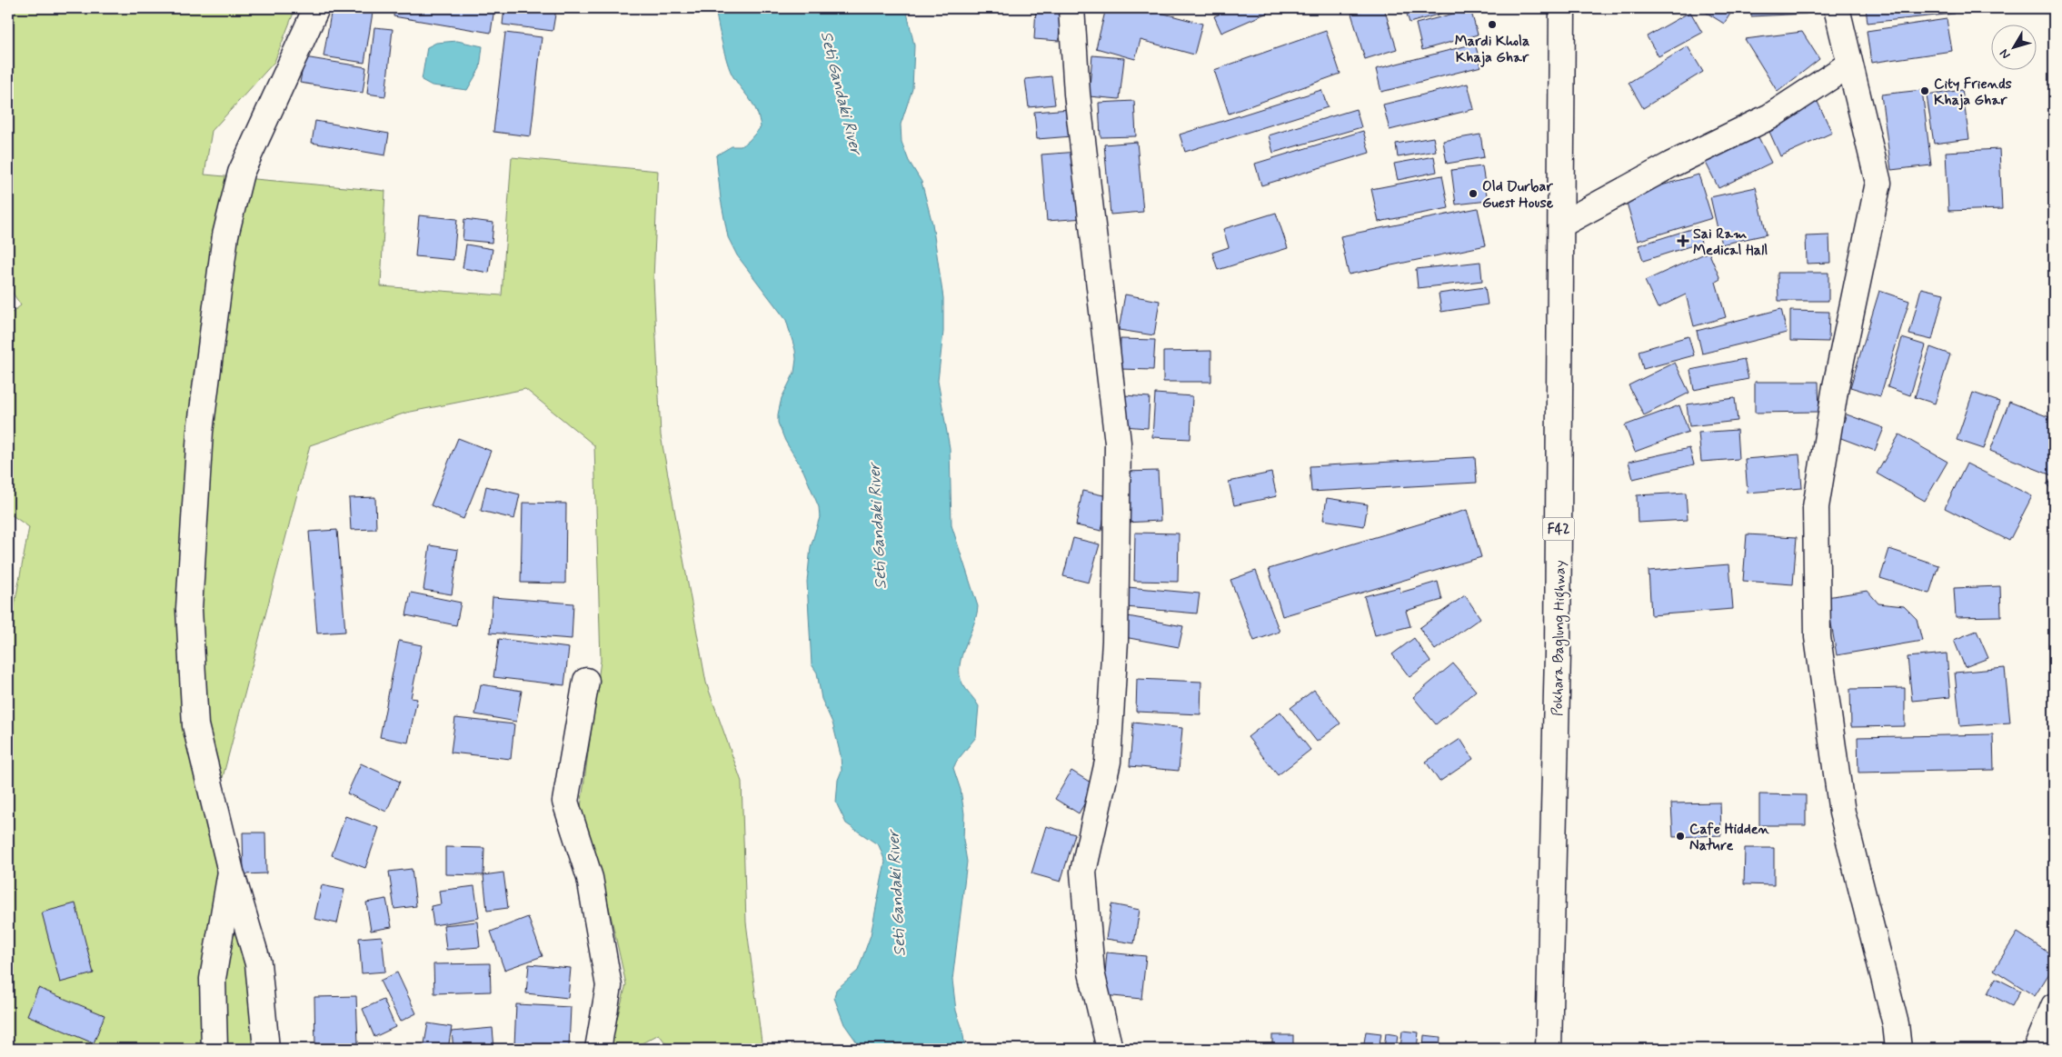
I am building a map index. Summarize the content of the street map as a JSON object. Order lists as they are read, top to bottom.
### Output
{
  "streets": {
    "main road": ["F42", "Pokhara Baglung Highway"]
  },
  "water": ["Seti Gandaki River"],
  "places": {
    "other": [
      "Mardi Khola Khaja Ghar",
      "City Friends Khaja Ghar",
      "Old Durbar Guest House",
      "Cafe Hidden Nature"
    ],
    "health": ["Sai Ram Medical Hall"]
  },
  "north": "bottom left"
}
